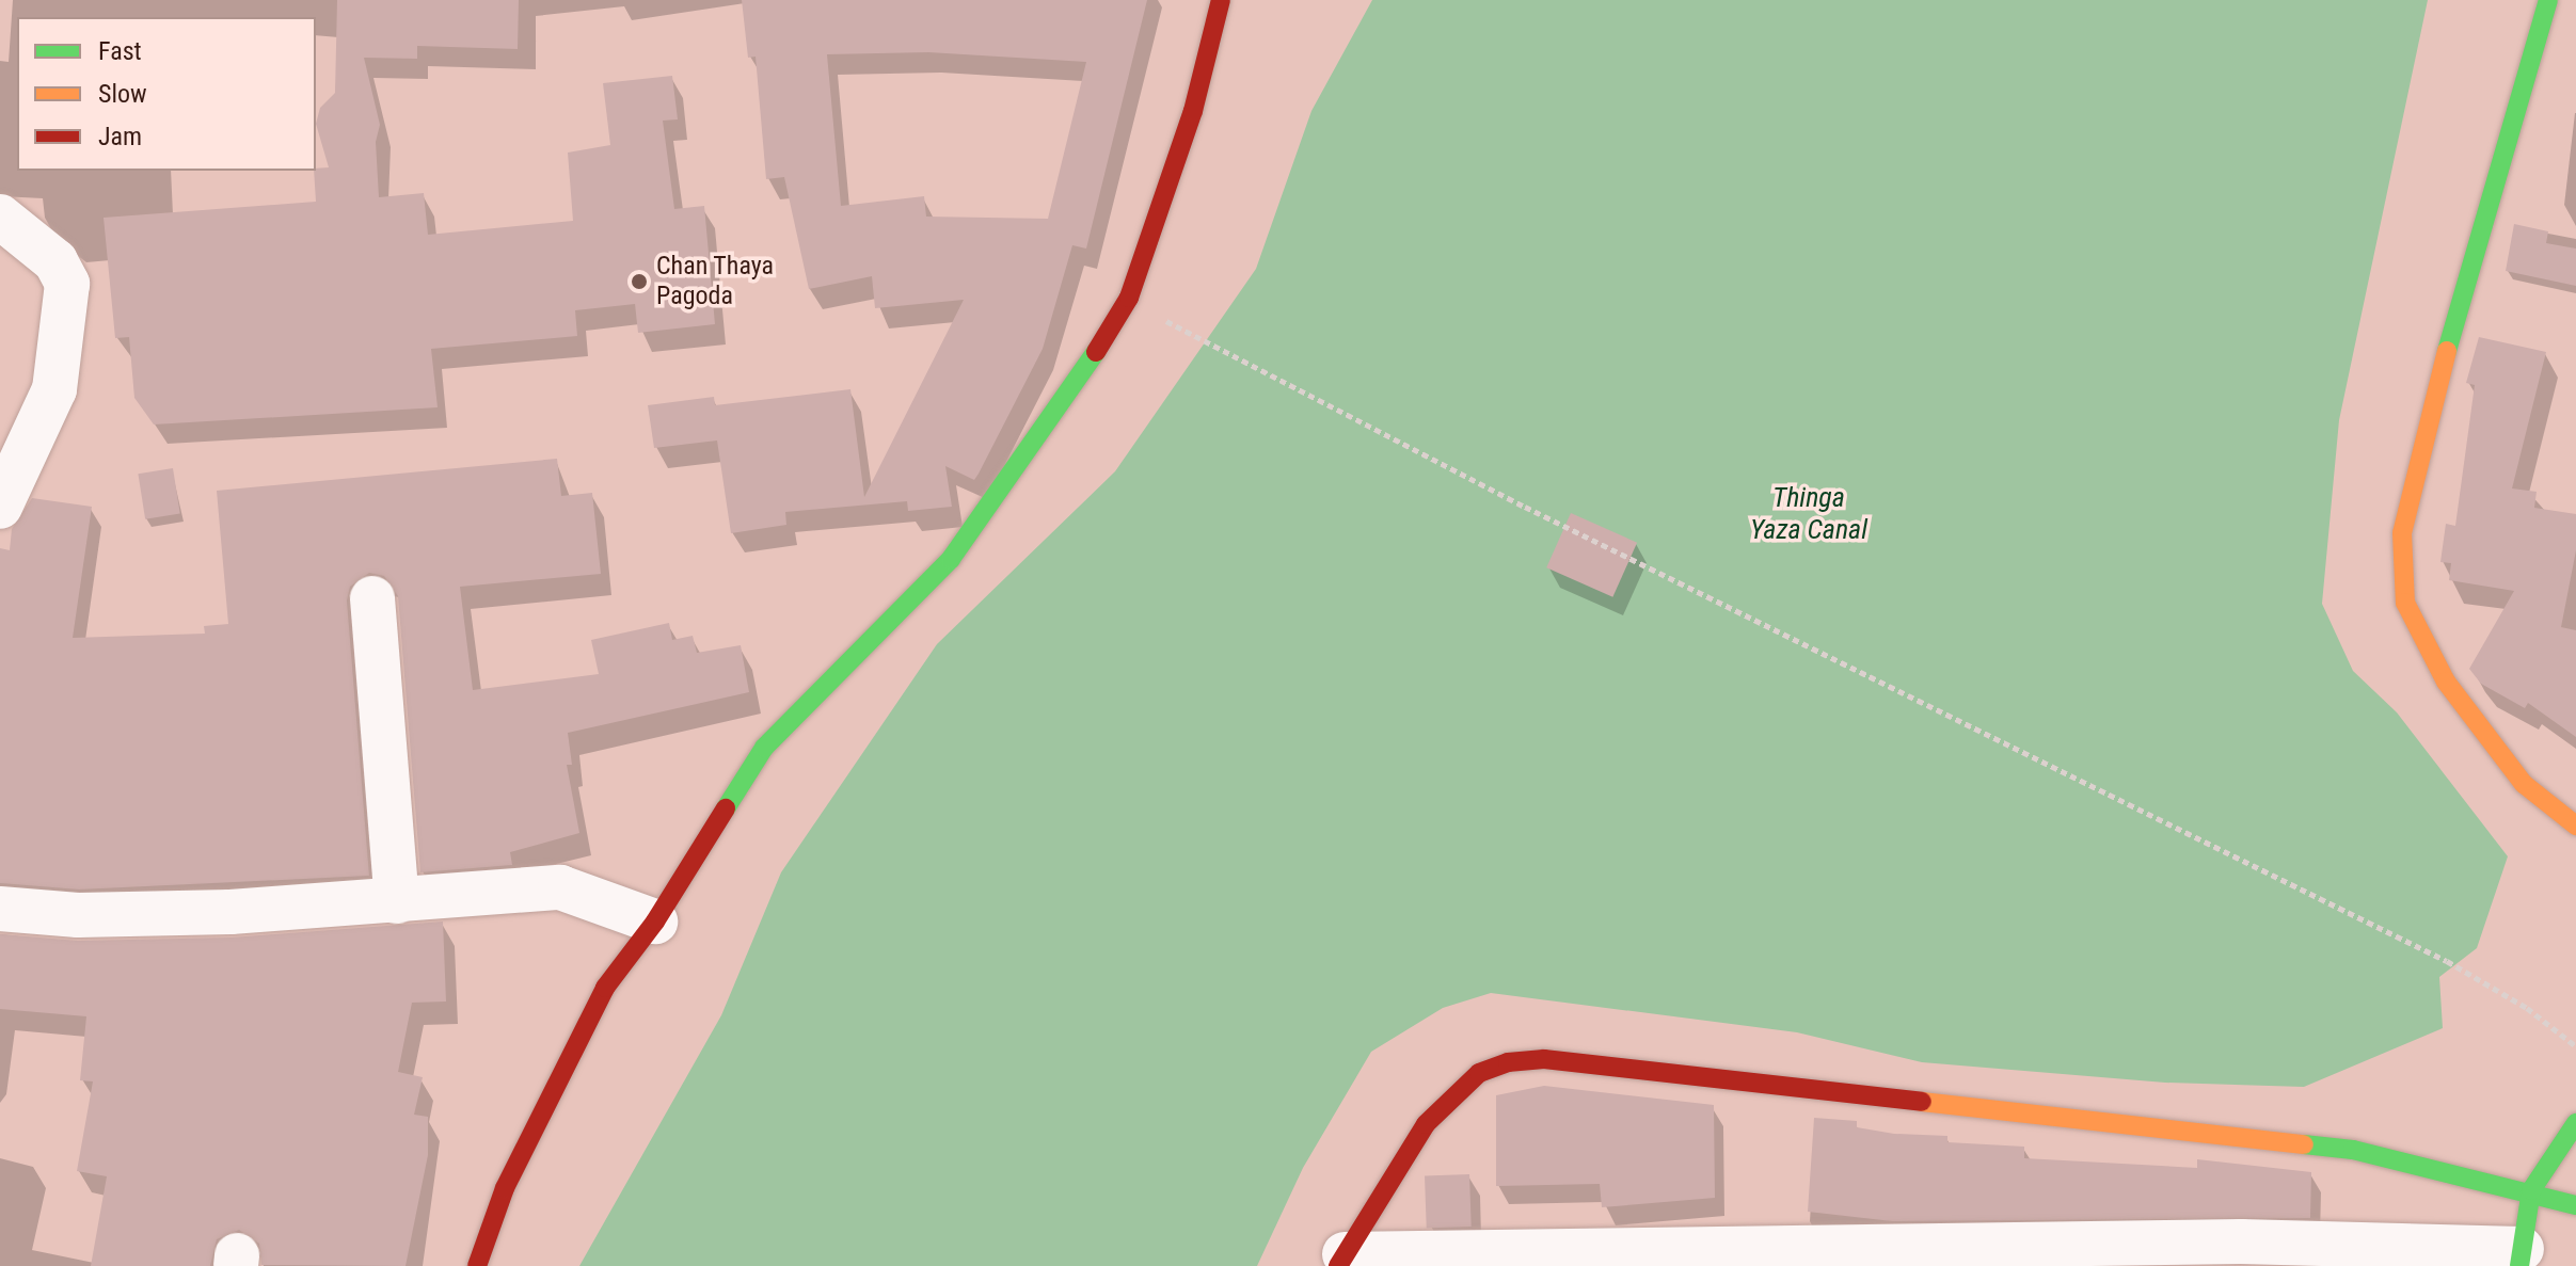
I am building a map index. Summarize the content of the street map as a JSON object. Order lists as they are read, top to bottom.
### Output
{
  "water": ["Thinga Yaza Canal"],
  "places": ["Chan Thaya Pagoda"],
  "legend": ["Fast", "Slow", "Jam"]
}
